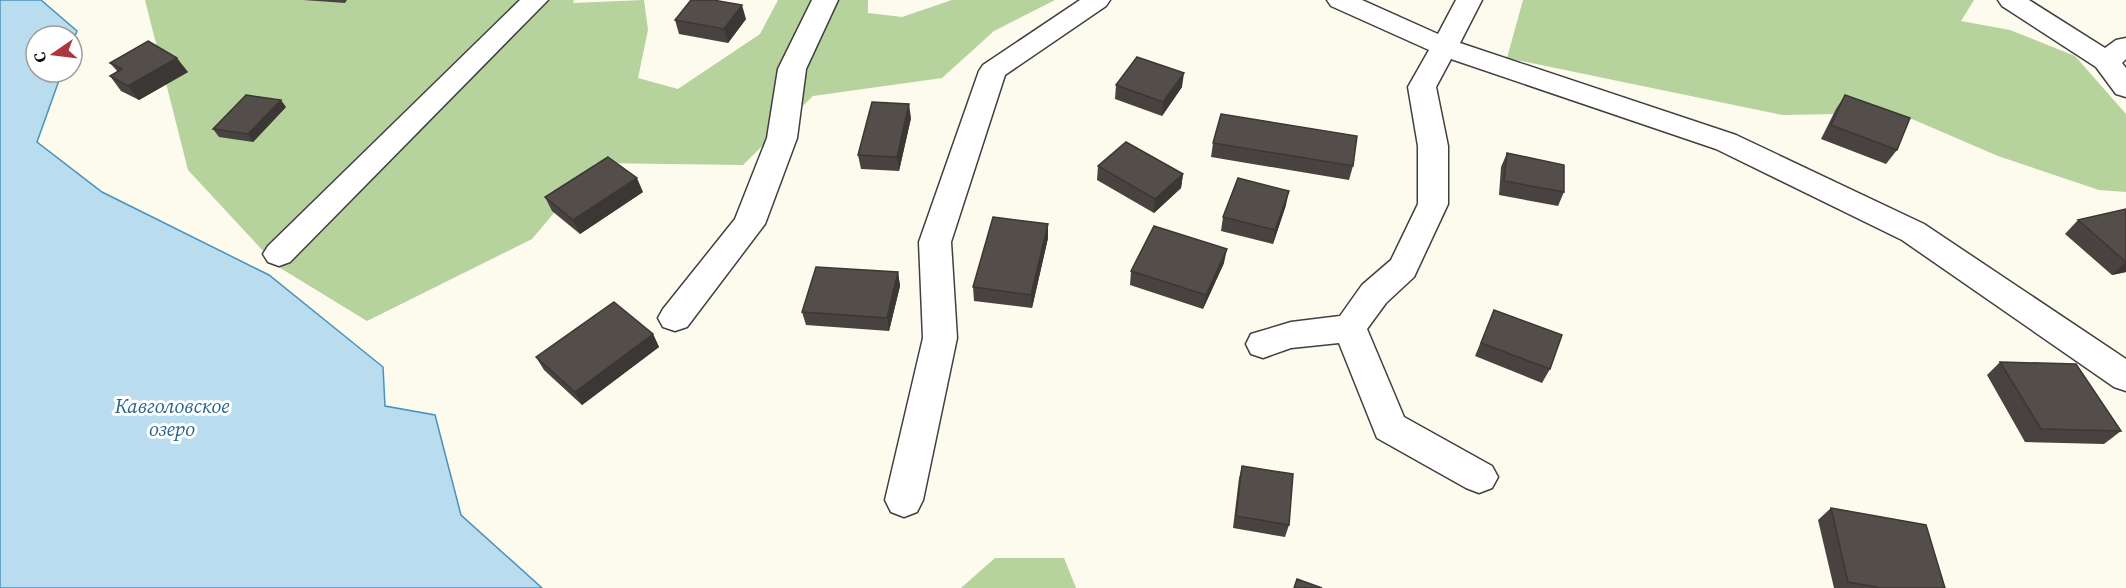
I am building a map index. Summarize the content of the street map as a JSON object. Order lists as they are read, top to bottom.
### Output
{
  "water": ["Кавголовское озеро"],
  "north": "left"
}
